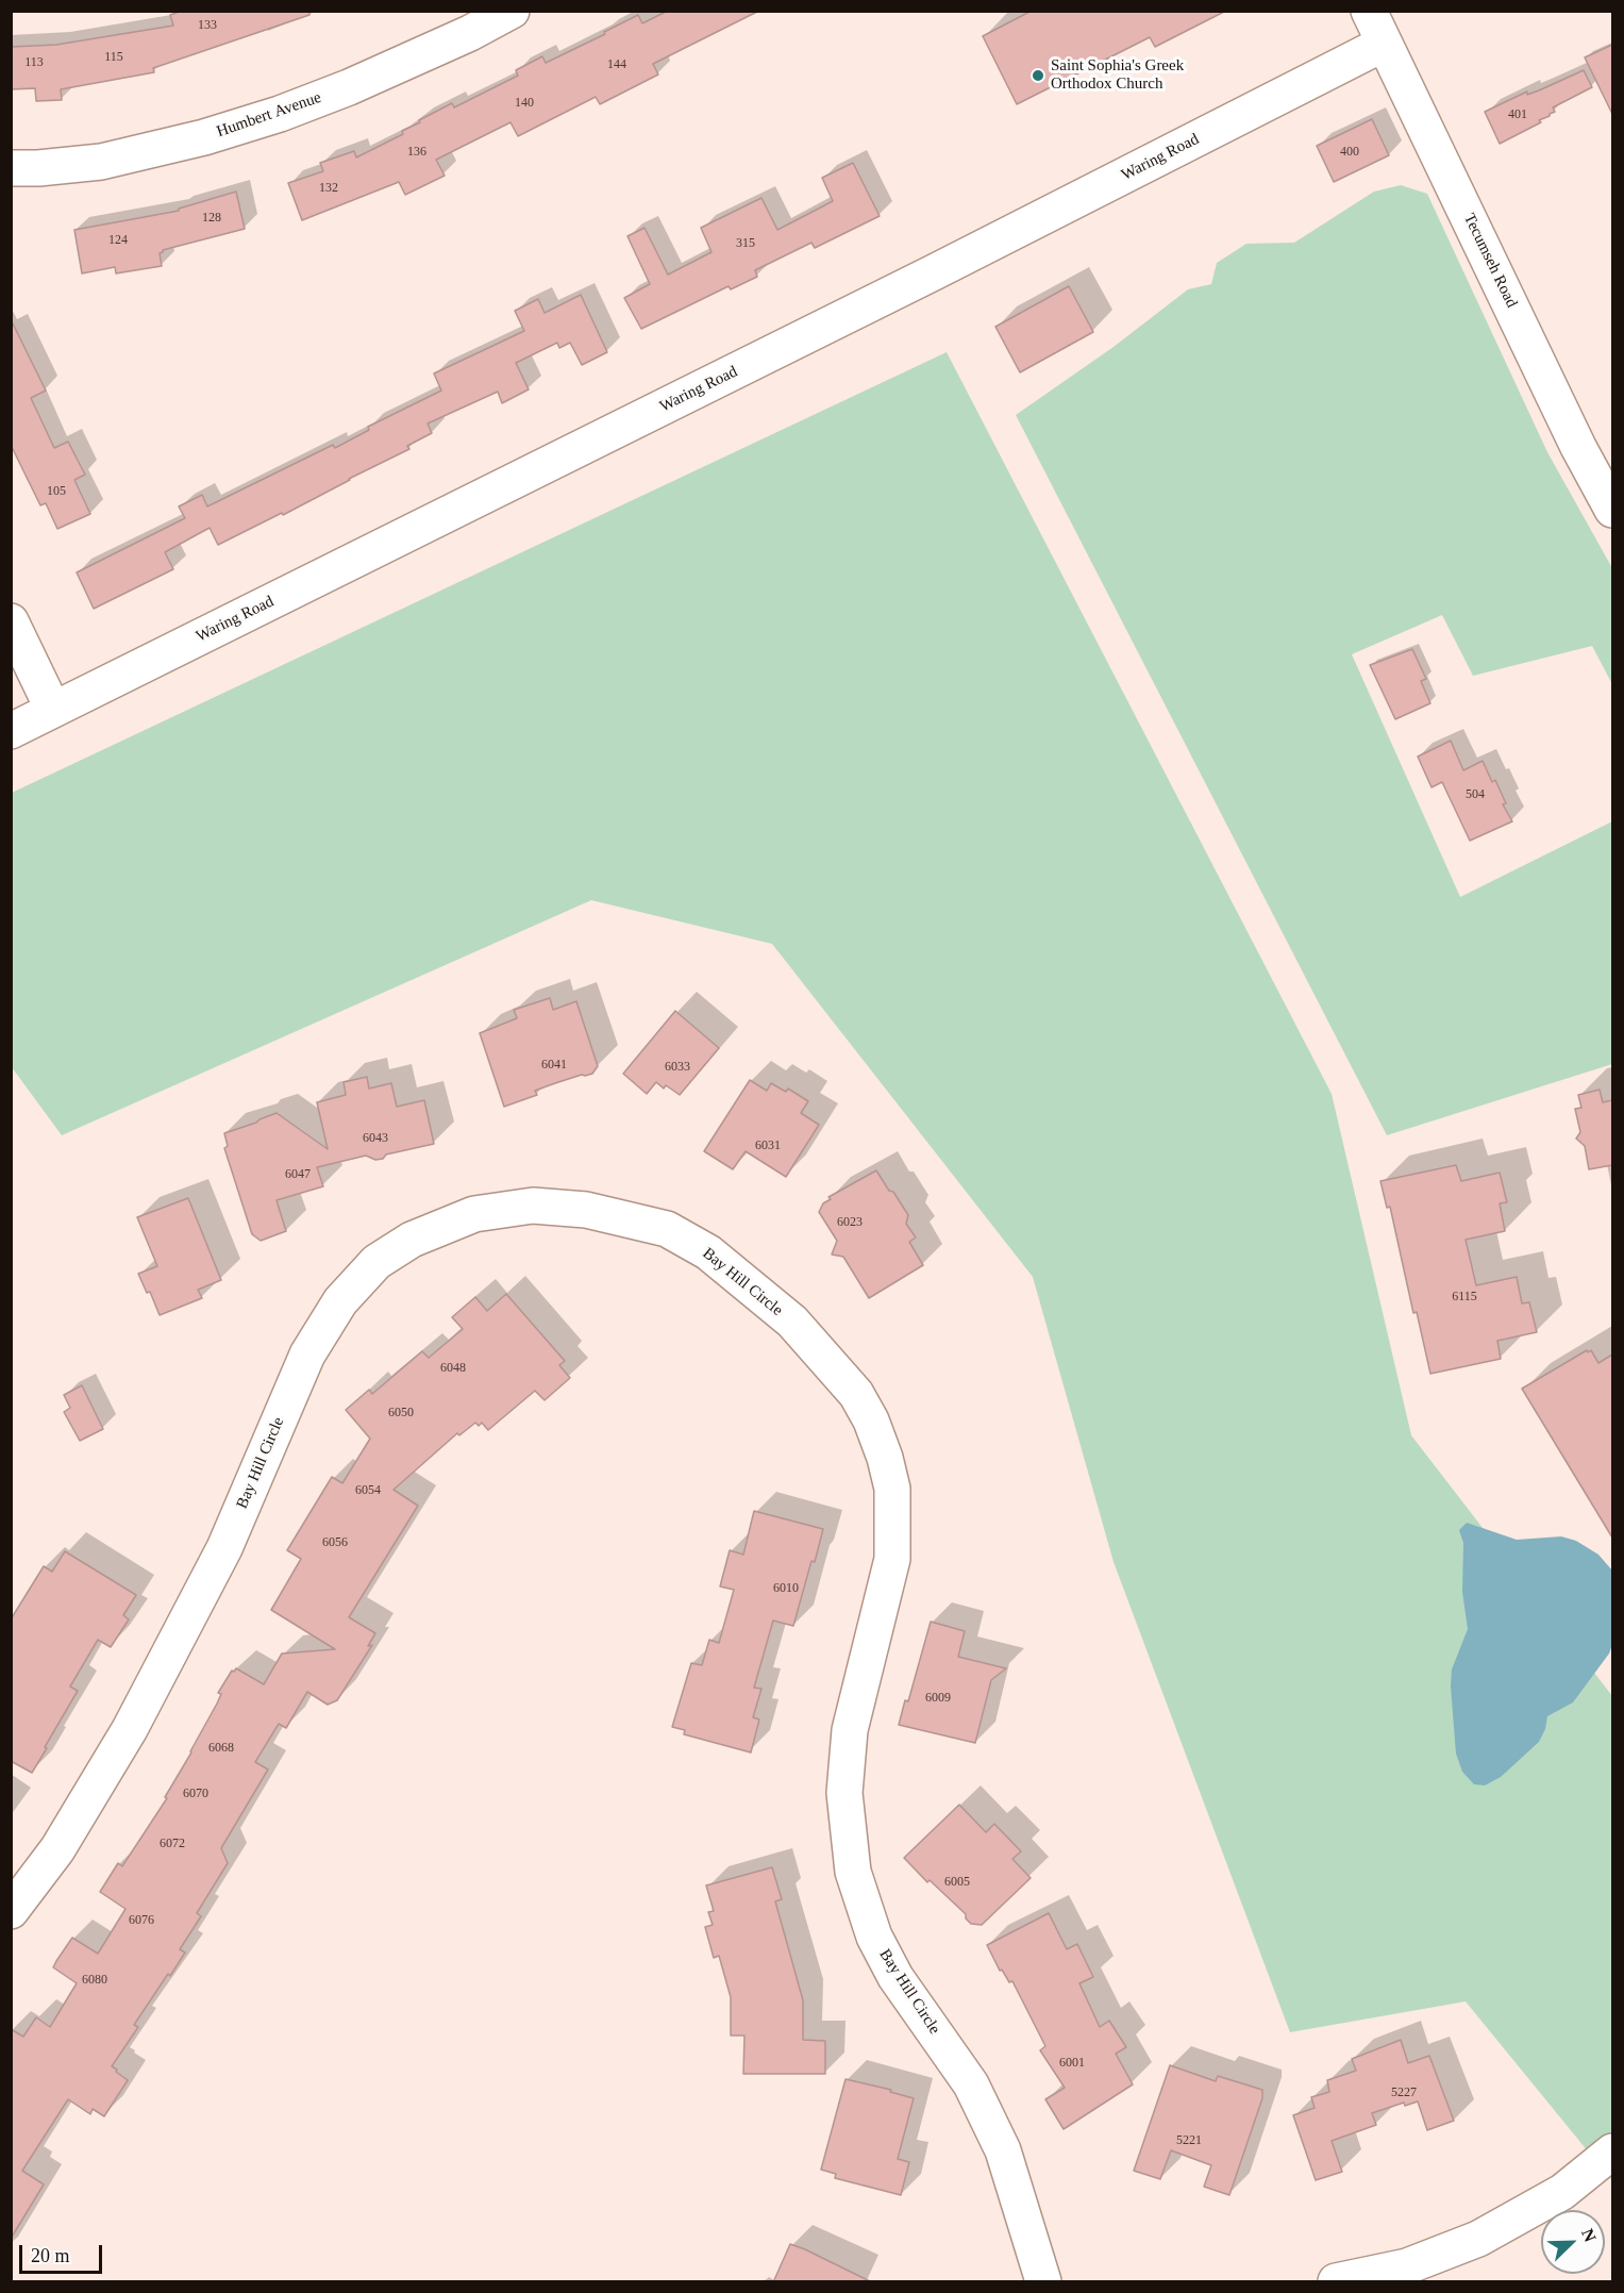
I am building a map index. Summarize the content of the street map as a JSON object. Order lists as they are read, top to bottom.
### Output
{
  "streets": {
    "street": [
      "Humbert Avenue",
      "Waring Road",
      "Tecumseh Road",
      "Bay Hill Circle"
    ]
  },
  "crossings": [
    ["Waring Road", "Tecumseh Road"]
  ],
  "places": ["Saint Sophia's Greek Orthodox Church"],
  "house_numbers": [
    "133",
    "115",
    "113",
    "144",
    "140",
    "401",
    "136",
    "400",
    "132",
    "128",
    "124",
    "315",
    "105",
    "504",
    "6041",
    "6033",
    "6043",
    "6031",
    "6047",
    "6023",
    "6115",
    "6048",
    "6050",
    "6054",
    "6056",
    "6010",
    "6009",
    "6068",
    "6070",
    "6072",
    "6005",
    "6076",
    "6080",
    "6001",
    "5227",
    "5221"
  ],
  "scale_bar": "20 m",
  "north": "top right"
}
